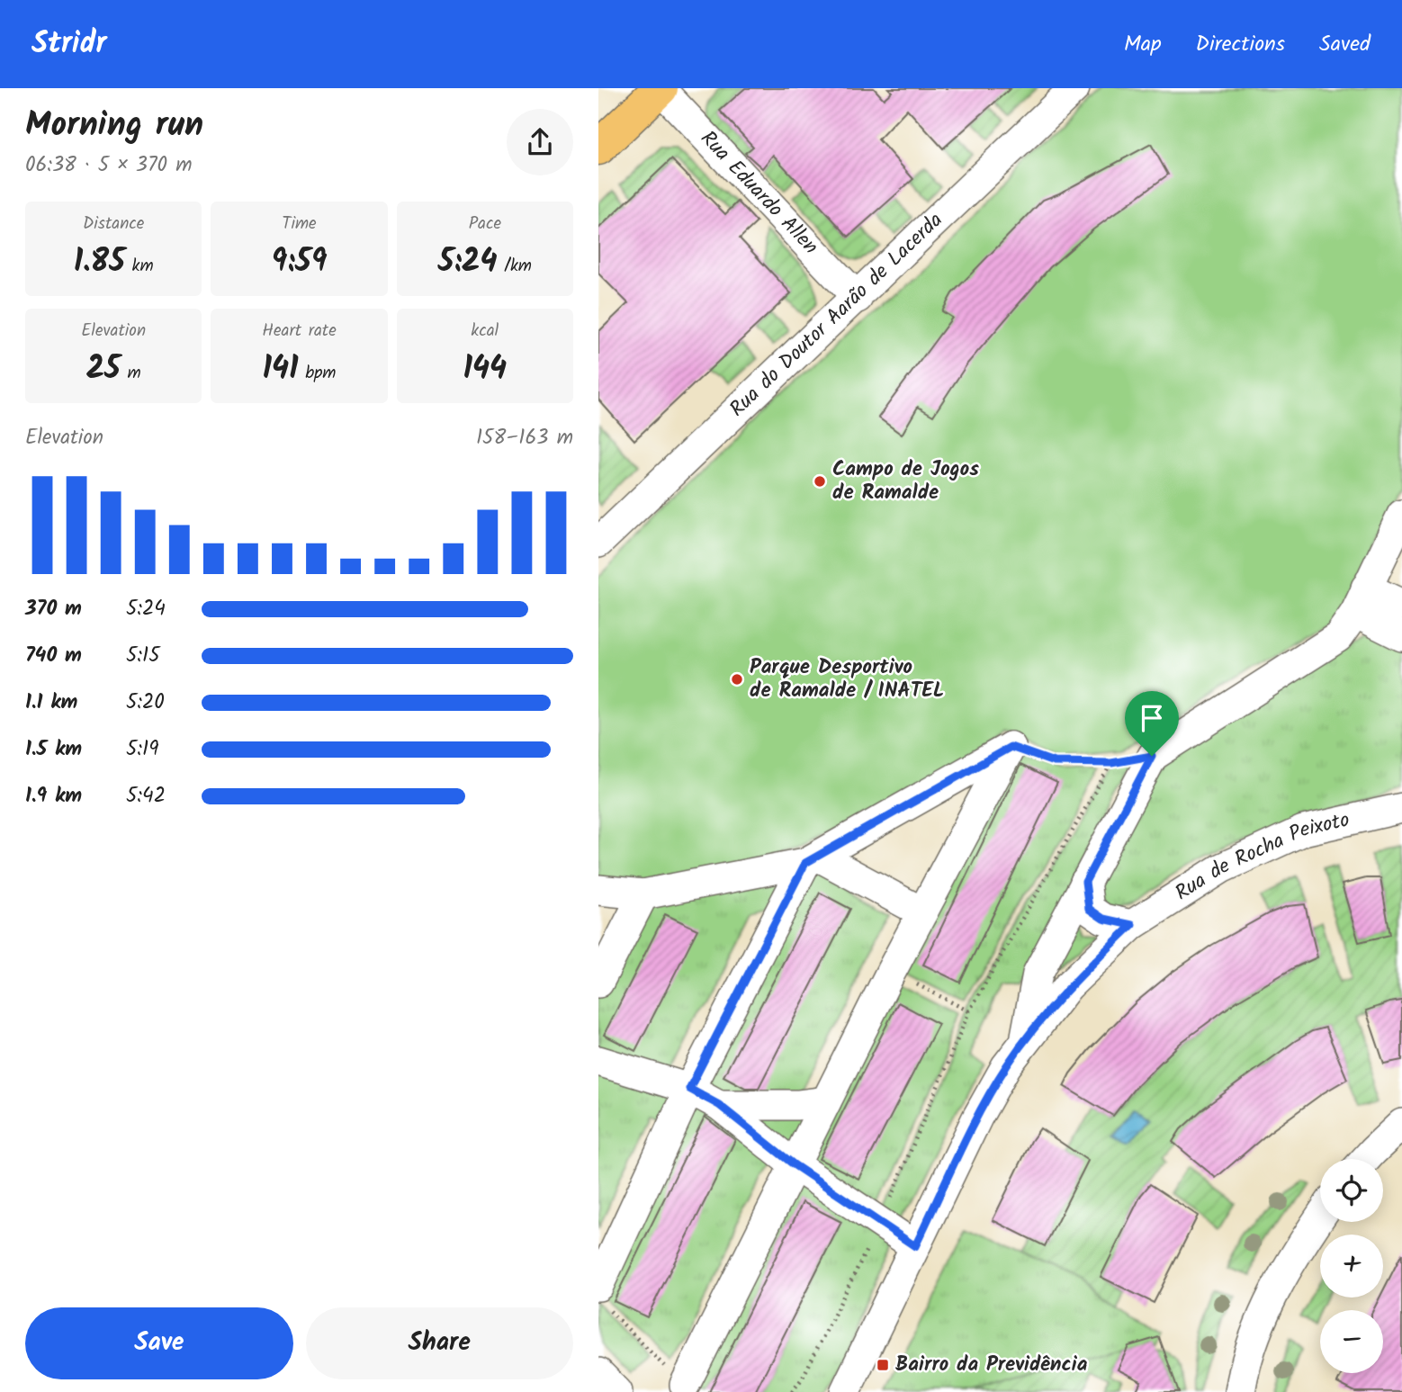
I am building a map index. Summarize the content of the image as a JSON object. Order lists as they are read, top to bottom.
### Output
{
  "streets": {
    "street": ["Rua Eduardo Allen", "Rua do Doutor Aarão de Lacerda", "Rua de Rocha Peixoto"]
  },
  "crossings": [
    ["Rua Eduardo Allen", "Rua do Doutor Aarão de Lacerda"]
  ],
  "places": {
    "other": ["Campo de Jogos de Ramalde", "Parque Desportivo de Ramalde / INATEL"],
    "transit": ["Bairro da Previdência"]
  },
  "page": {
    "header": "Stridr",
    "nav": ["Map", "Directions", "Saved"],
    "heading": ["Morning run", "06:38 · 5 × 370 m"],
    "stats": [
      ["Distance", "1.85 km"],
      ["Time", "9:59"],
      ["Pace", "5:24 /km"],
      ["Elevation", "25 m"],
      ["Heart rate", "141 bpm"],
      ["kcal", "144"]
    ],
    "chart": ["Elevation", "158–163 m"],
    "list": [
      {
        "name": "370 m",
        "note": "5:24"
      },
      {
        "name": "740 m",
        "note": "5:15"
      },
      {
        "name": "1.1 km",
        "note": "5:20"
      },
      {
        "name": "1.5 km",
        "note": "5:19"
      },
      {
        "name": "1.9 km",
        "note": "5:42"
      }
    ],
    "map_buttons": ["+", "−"],
    "buttons": ["Save", "Share"]
  }
}
